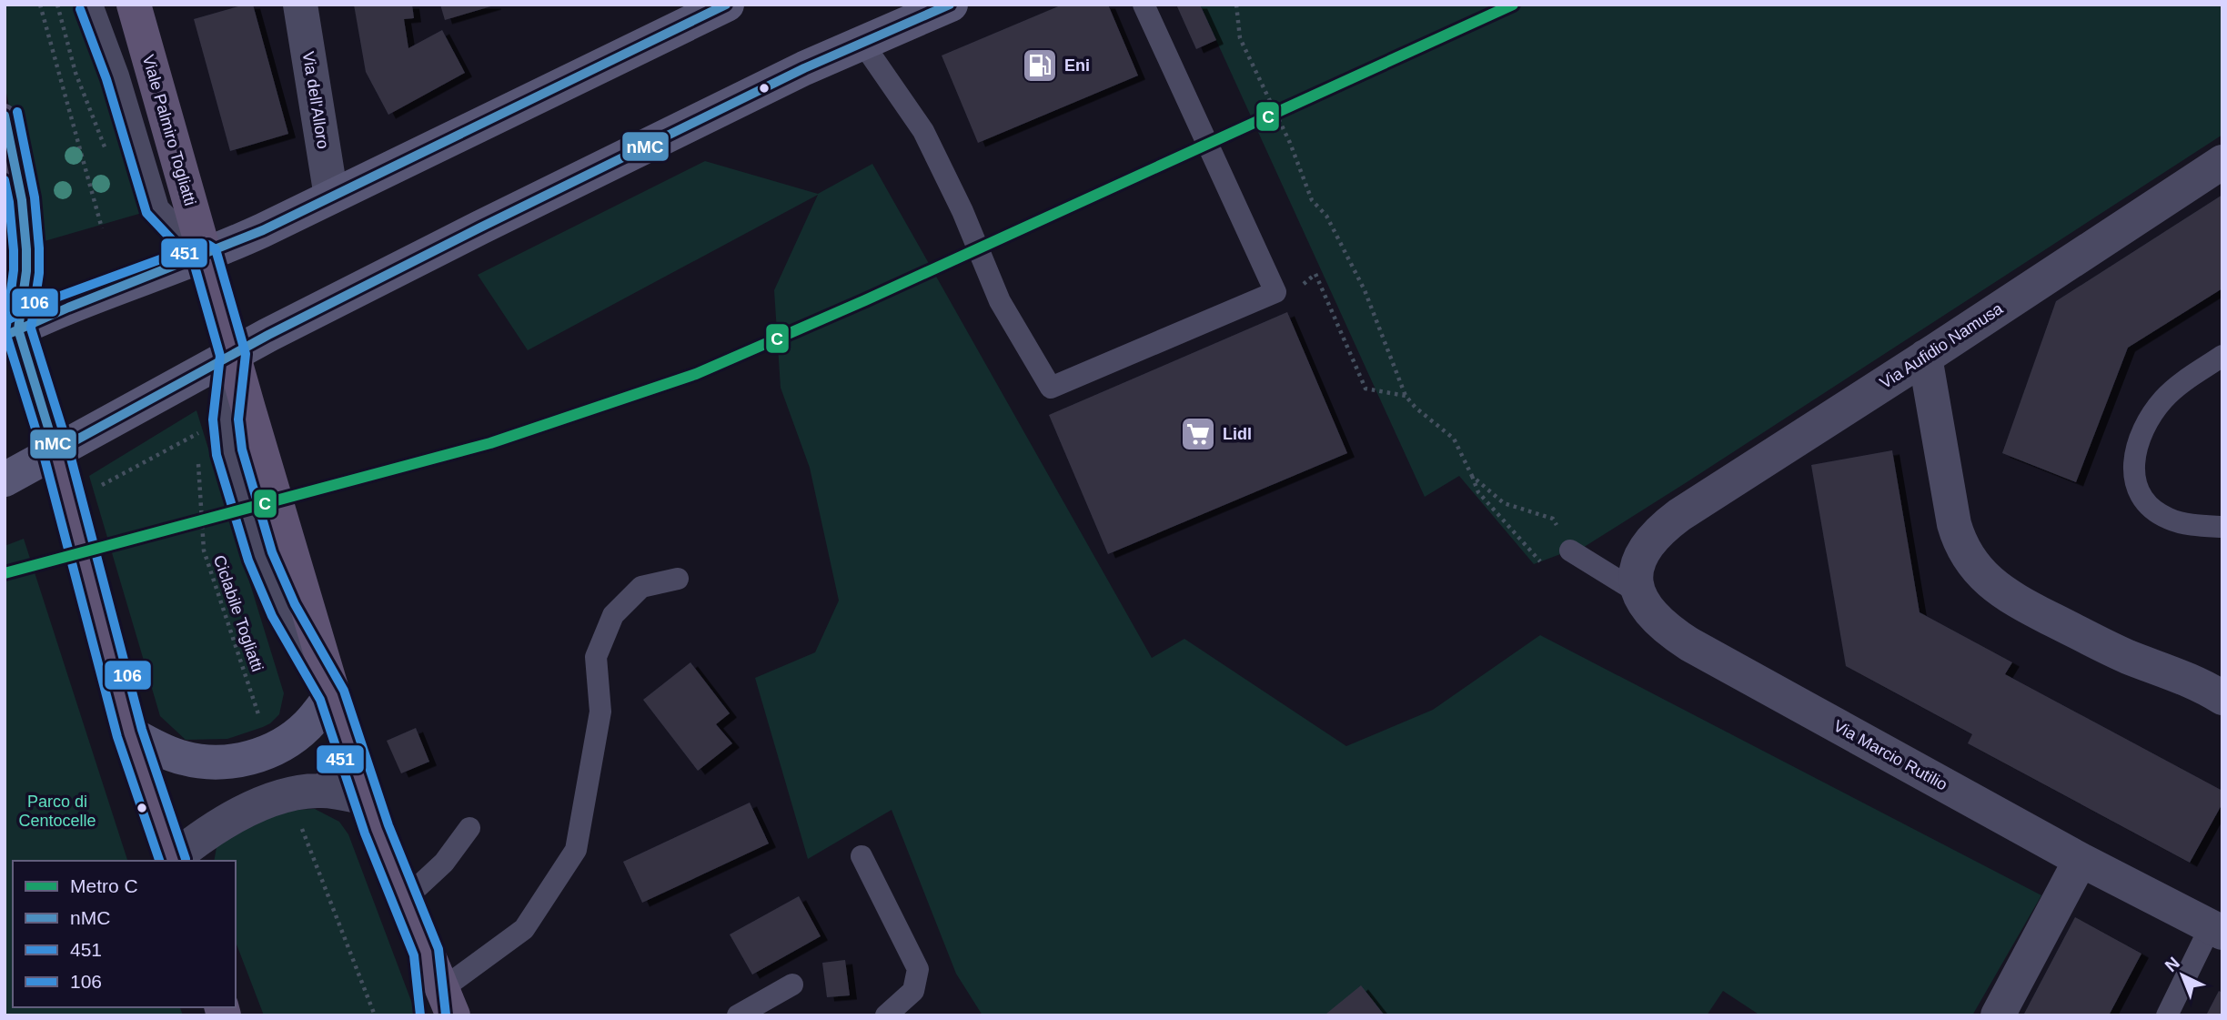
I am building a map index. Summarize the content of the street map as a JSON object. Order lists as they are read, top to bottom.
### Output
{
  "streets": {
    "main road": ["Viale Palmiro Togliatti"],
    "street": ["Via dell'Alloro", "Via Aufidio Namusa", "Via Marcio Rutilio"],
    "path": ["Ciclabile Togliatti"]
  },
  "crossings": [
    ["Via Aufidio Namusa", "Via Marcio Rutilio"]
  ],
  "parks": ["Parco di Centocelle"],
  "places": {
    "fuel station": ["Eni"],
    "supermarket": ["Lidl"]
  },
  "lines": [
    "metro line C",
    "transit line nMC",
    "transit line 451",
    "transit line 106"
  ],
  "legend": [
    "Metro C",
    "nMC",
    "451",
    "106"
  ],
  "north": "top left"
}
